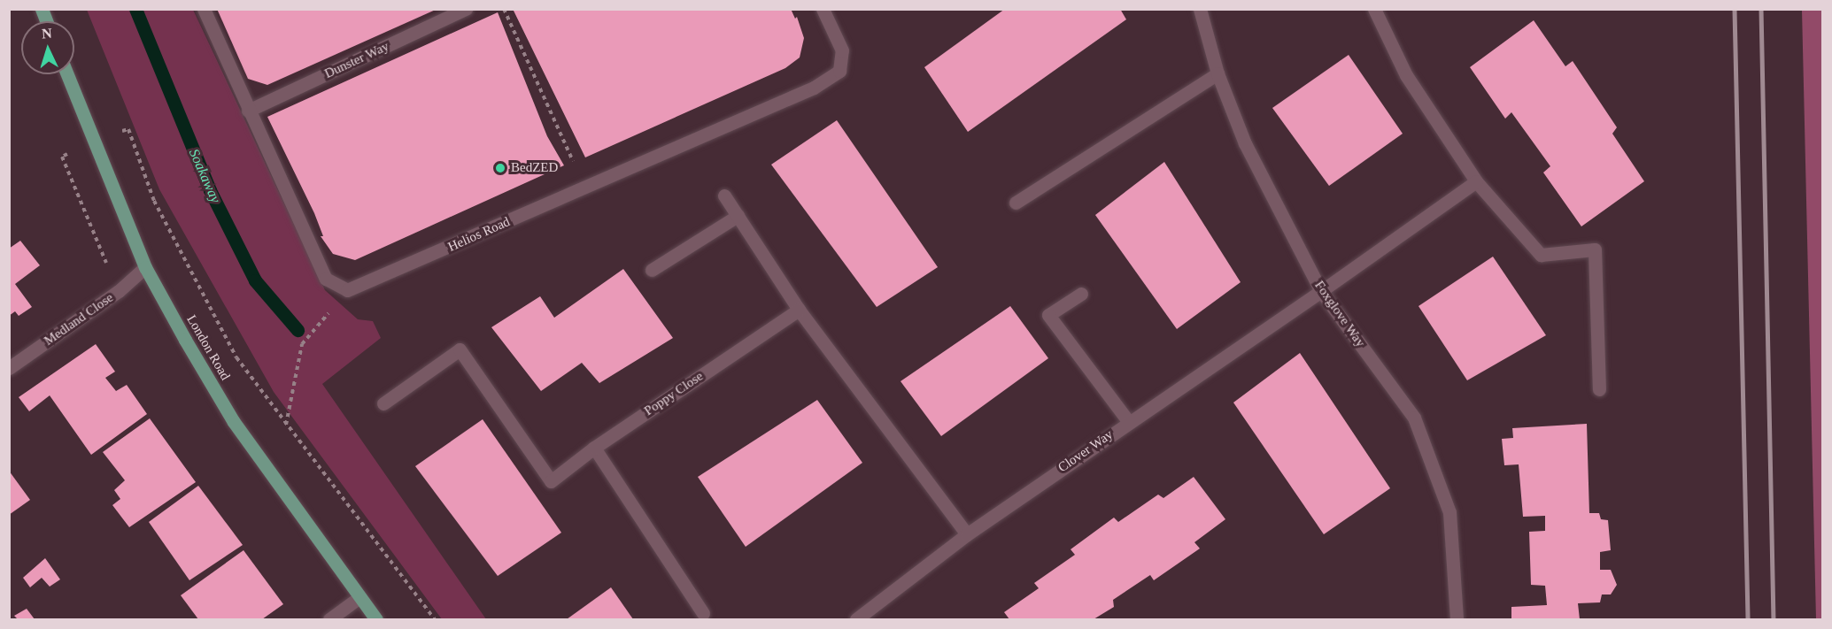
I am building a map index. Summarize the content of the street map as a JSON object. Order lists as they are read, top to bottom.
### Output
{
  "streets": {
    "main road": ["London Road"],
    "street": [
      "Dunster Way",
      "Helios Road",
      "Foxglove Way",
      "Medland Close",
      "Poppy Close",
      "Clover Way"
    ]
  },
  "crossings": [
    ["Foxglove Way", "Clover Way"],
    ["Medland Close", "London Road"]
  ],
  "water": ["Soakaway"],
  "places": ["BedZED"],
  "north": "top"
}
